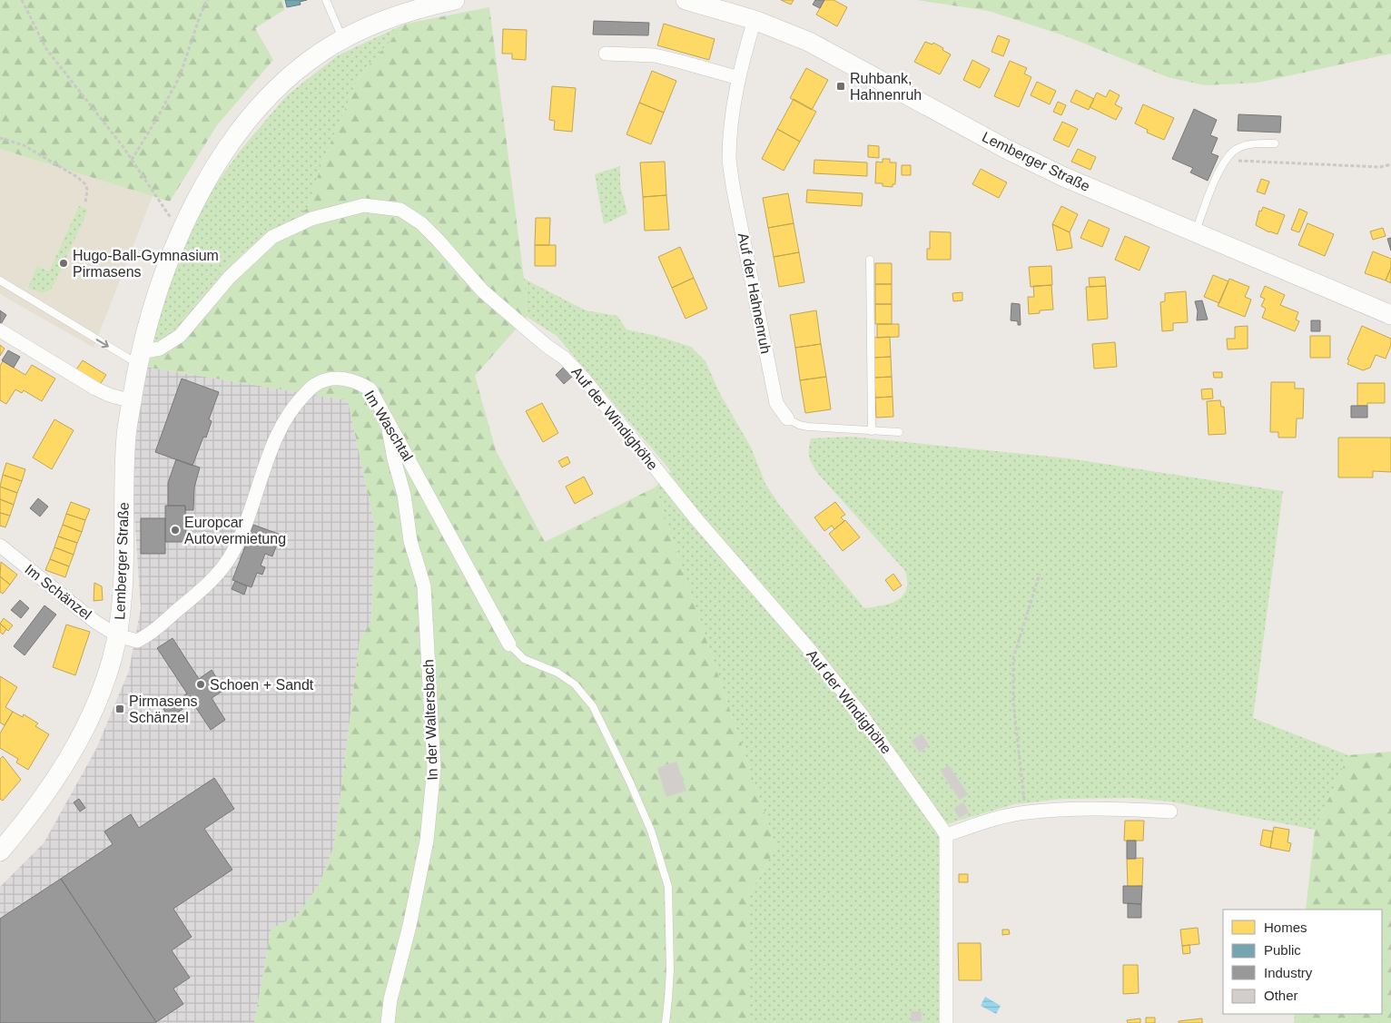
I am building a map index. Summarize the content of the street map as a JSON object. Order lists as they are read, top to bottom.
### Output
{
  "streets": {
    "main road": ["Lemberger Straße"],
    "street": [
      "Auf der Hahnenruh",
      "Auf der Windighöhe",
      "Im Waschtal",
      "Im Schänzel",
      "In der Waltersbach"
    ]
  },
  "crossings": [
    ["Lemberger Straße", "Auf der Hahnenruh"],
    ["Lemberger Straße", "Auf der Windighöhe"],
    ["Lemberger Straße", "Im Waschtal"],
    ["Lemberger Straße", "Im Schänzel"],
    ["Im Waschtal", "Im Schänzel"],
    ["Im Waschtal", "In der Waltersbach"]
  ],
  "places": {
    "transit": ["Ruhbank, Hahnenruh", "Pirmasens Schänzel"],
    "other": ["Hugo-Ball-Gymnasium Pirmasens", "Europcar Autovermietung", "Schoen + Sandt"]
  },
  "legend": [
    "Homes",
    "Public",
    "Industry",
    "Other"
  ]
}
